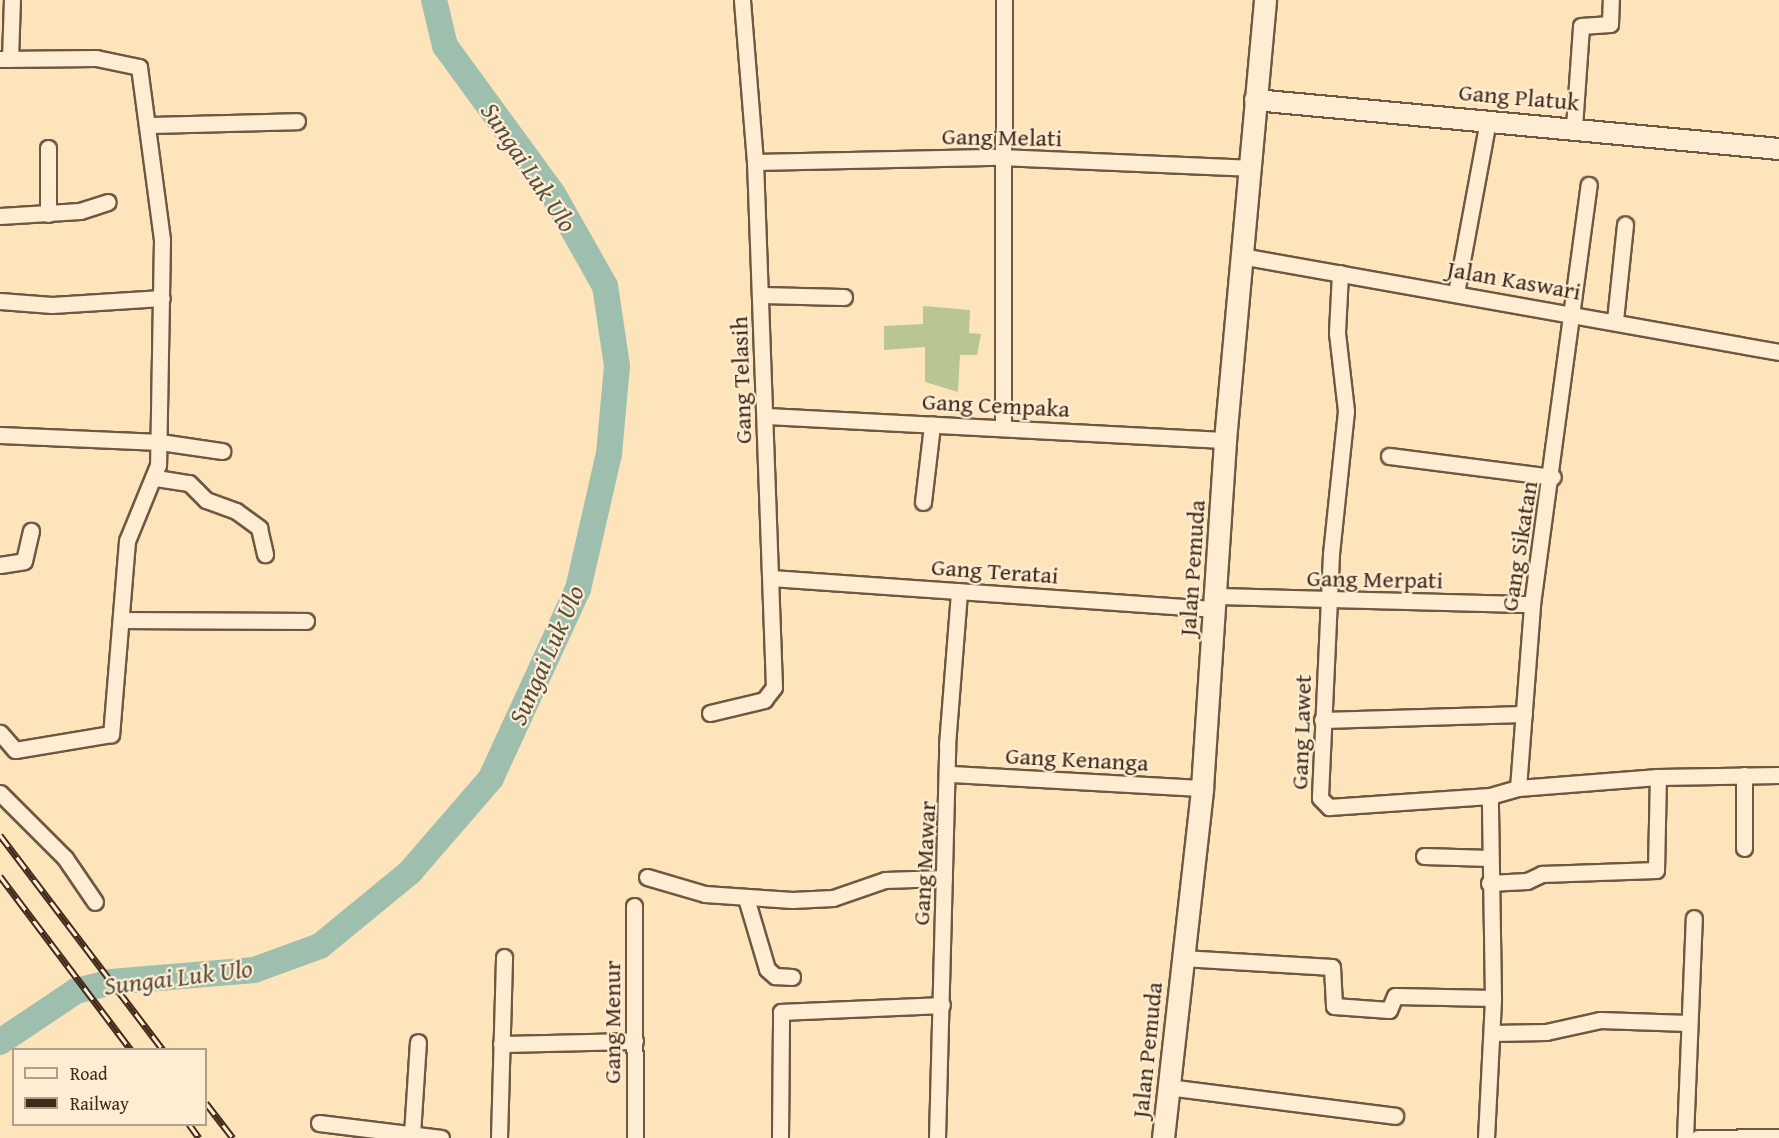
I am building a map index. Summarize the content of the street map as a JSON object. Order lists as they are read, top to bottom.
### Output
{
  "streets": {
    "main road": ["Jalan Pemuda"],
    "street": [
      "Gang Platuk",
      "Gang Melati",
      "Jalan Kaswari",
      "Gang Telasih",
      "Gang Cempaka",
      "Gang Sikatan",
      "Gang Teratai",
      "Gang Merpati",
      "Gang Lawet",
      "Gang Kenanga",
      "Gang Mawar",
      "Gang Menur"
    ]
  },
  "crossings": [
    ["Gang Platuk", "Jalan Pemuda"],
    ["Gang Melati", "Gang Telasih"],
    ["Gang Melati", "Jalan Pemuda"],
    ["Jalan Kaswari", "Gang Sikatan"],
    ["Jalan Kaswari", "Jalan Pemuda"],
    ["Jalan Kaswari", "Gang Lawet"],
    ["Gang Telasih", "Gang Cempaka"],
    ["Gang Telasih", "Gang Teratai"],
    ["Gang Cempaka", "Jalan Pemuda"],
    ["Gang Sikatan", "Gang Merpati"],
    ["Jalan Pemuda", "Gang Teratai"],
    ["Jalan Pemuda", "Gang Merpati"],
    ["Jalan Pemuda", "Gang Kenanga"],
    ["Gang Teratai", "Gang Merpati"],
    ["Gang Teratai", "Gang Mawar"],
    ["Gang Merpati", "Gang Lawet"],
    ["Gang Kenanga", "Gang Mawar"]
  ],
  "water": ["Sungai Luk Ulo"],
  "legend": ["Road", "Railway"]
}
